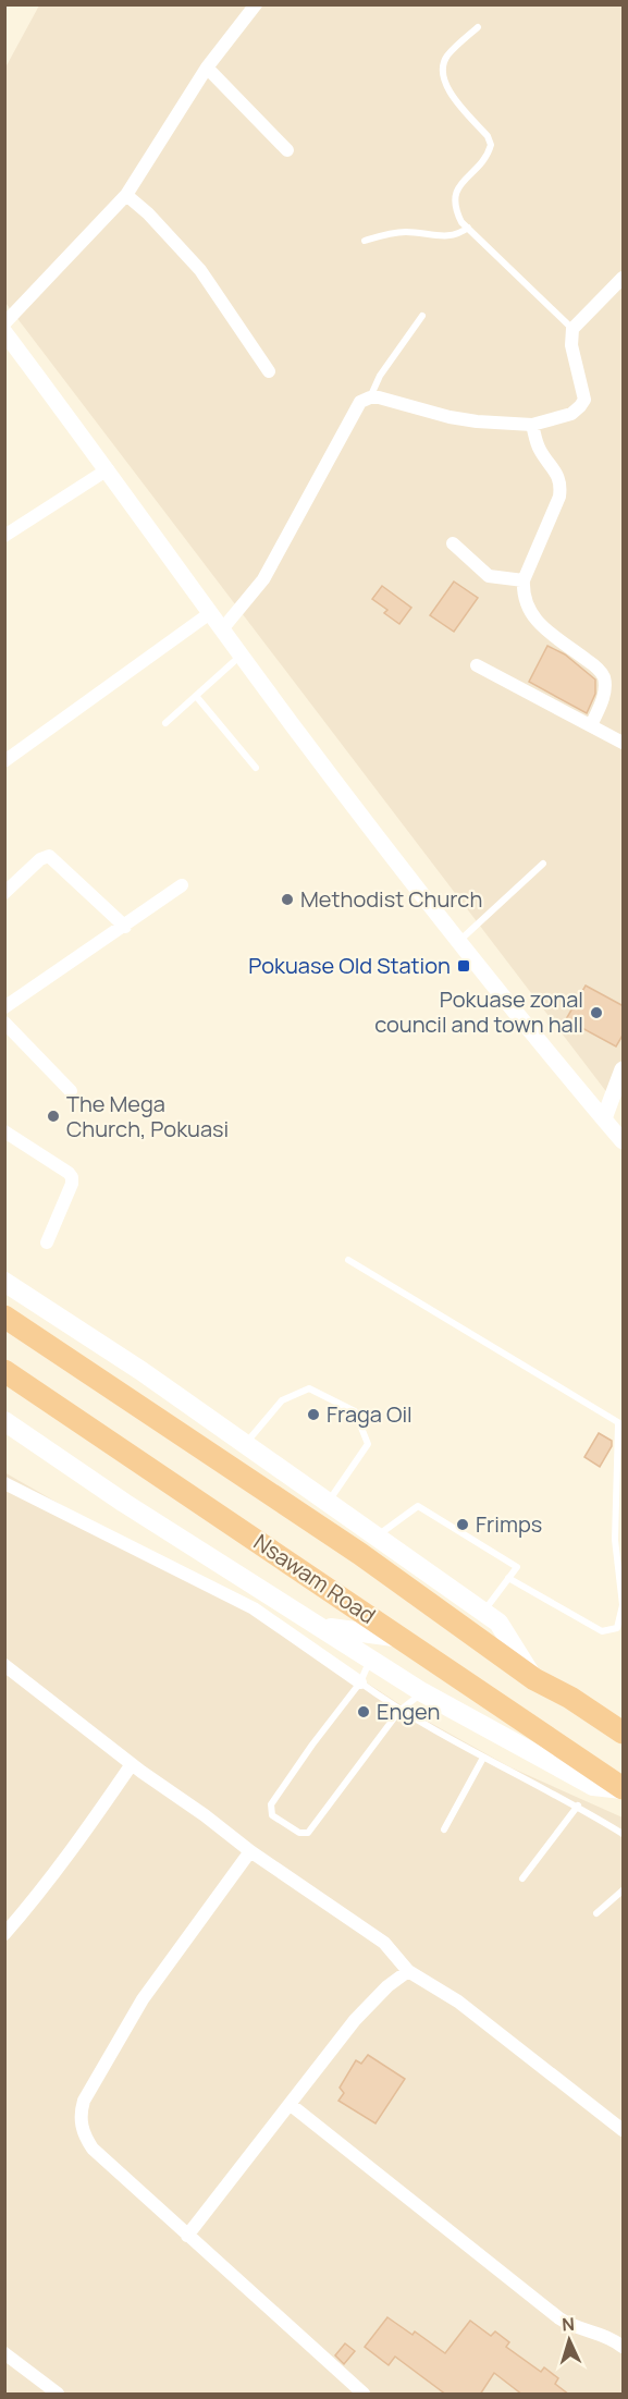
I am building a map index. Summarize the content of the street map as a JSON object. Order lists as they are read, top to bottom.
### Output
{
  "streets": {
    "highway": ["Nsawam Road"]
  },
  "places": {
    "other": [
      "Methodist Church",
      "Pokuase zonal council and town hall",
      "The Mega Church, Pokuasi",
      "Fraga Oil",
      "Frimps",
      "Engen"
    ],
    "transit": ["Pokuase Old Station"]
  },
  "north": "top"
}
